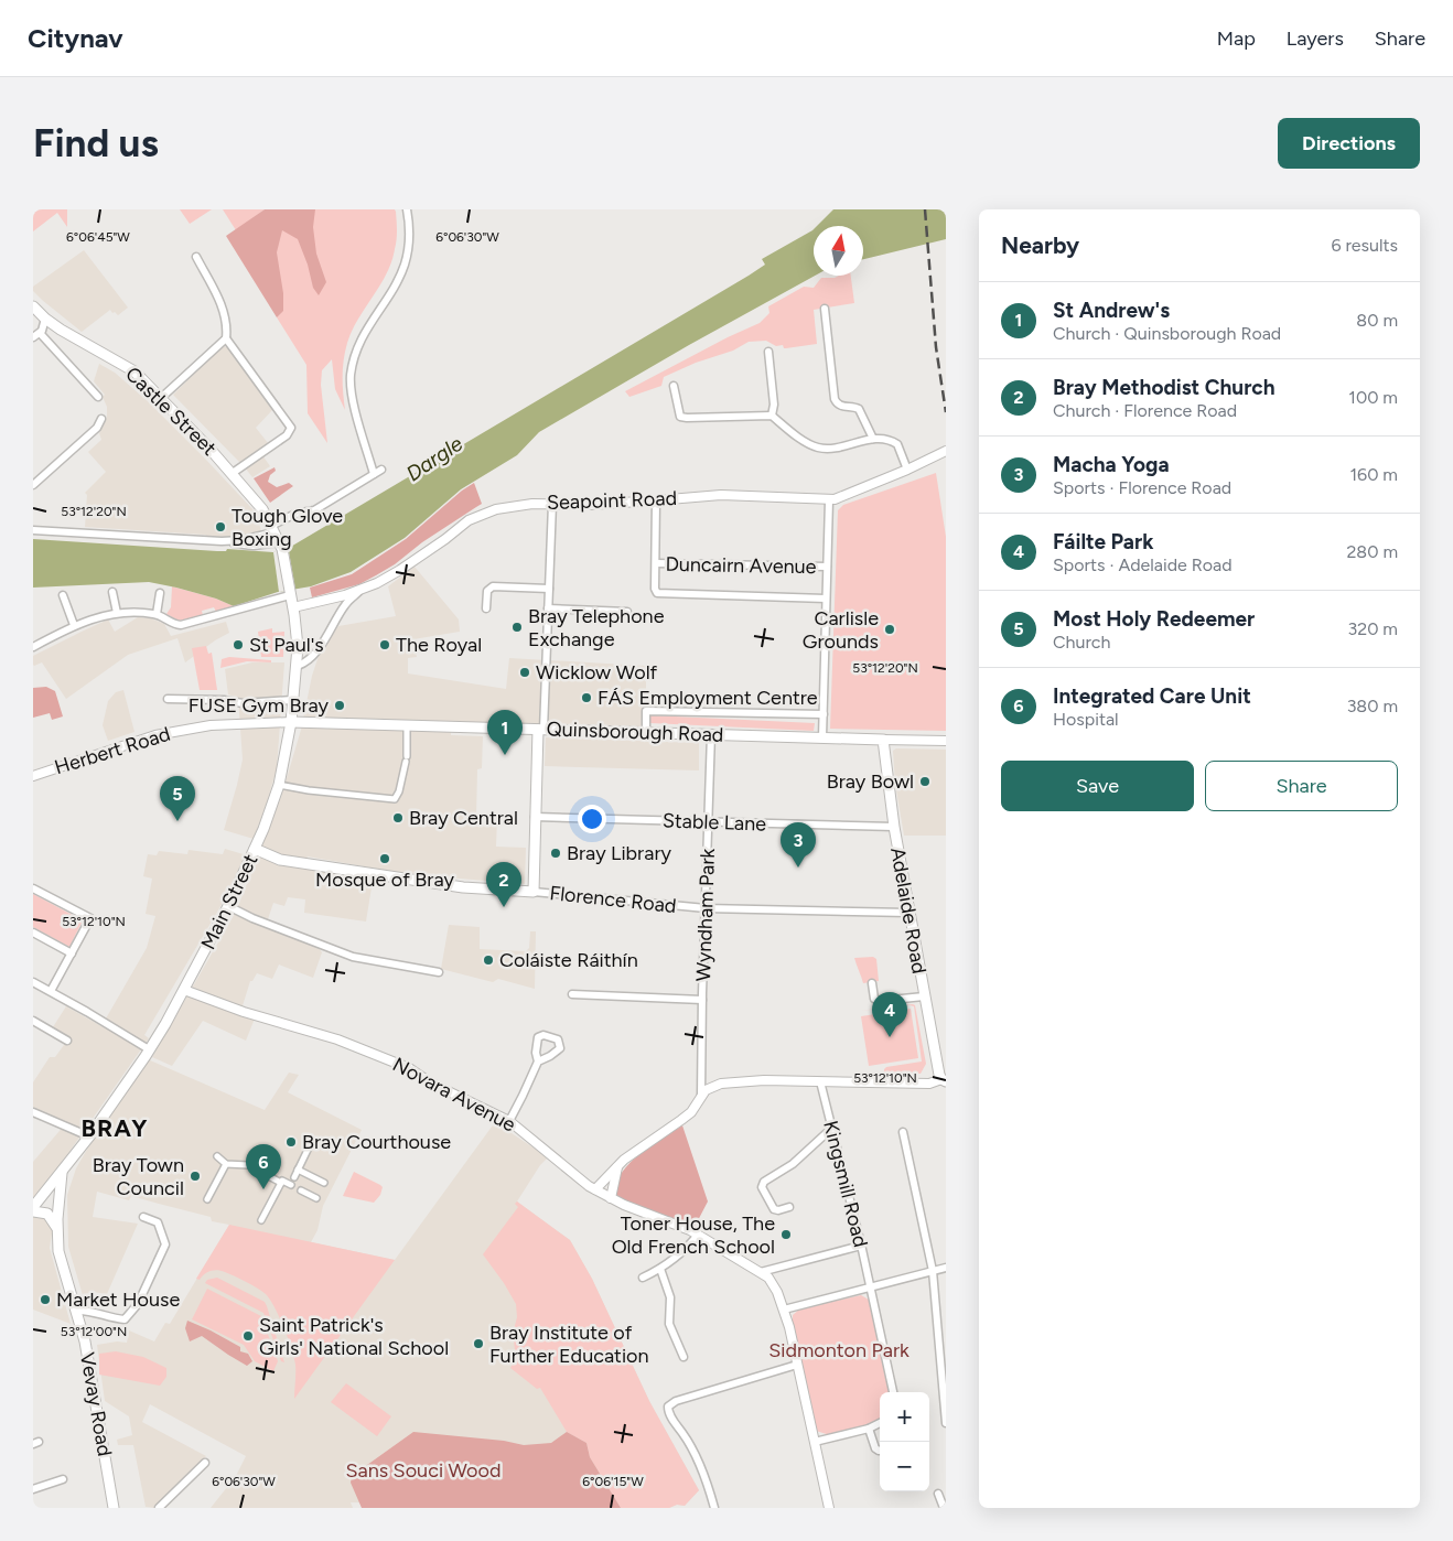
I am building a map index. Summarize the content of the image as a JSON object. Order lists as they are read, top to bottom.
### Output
{
  "streets": {
    "main road": [
      "Castle Street",
      "Quinsborough Road",
      "Florence Road",
      "Main Street",
      "Adelaide Road",
      "Vevay Road"
    ],
    "street": [
      "Seapoint Road",
      "Duncairn Avenue",
      "Herbert Road",
      "Stable Lane",
      "Wyndham Park",
      "Novara Avenue",
      "Kingsmill Road"
    ]
  },
  "crossings": [
    ["Castle Street", "Main Street"],
    ["Seapoint Road", "Main Street"],
    ["Quinsborough Road", "Herbert Road"],
    ["Quinsborough Road", "Main Street"],
    ["Quinsborough Road", "Adelaide Road"],
    ["Quinsborough Road", "Wyndham Park"],
    ["Herbert Road", "Main Street"],
    ["Stable Lane", "Adelaide Road"],
    ["Stable Lane", "Wyndham Park"],
    ["Florence Road", "Main Street"],
    ["Florence Road", "Adelaide Road"],
    ["Florence Road", "Wyndham Park"],
    ["Main Street", "Novara Avenue"],
    ["Main Street", "Vevay Road"]
  ],
  "districts": ["BRAY"],
  "water": ["Dargle"],
  "parks": ["Sidmonton Park", "Sans Souci Wood"],
  "places": [
    "Tough Glove Boxing",
    "Bray Telephone Exchange",
    "Carlisle Grounds",
    "St Paul's",
    "The Royal",
    "Wicklow Wolf",
    "FÁS Employment Centre",
    "FUSE Gym Bray",
    "Bray Bowl",
    "Bray Central",
    "Bray Library",
    "Mosque of Bray",
    "Coláiste Ráithín",
    "Bray Courthouse",
    "Bray Town Council",
    "Toner House, The Old French School",
    "Market House",
    "Saint Patrick's Girls' National School",
    "Bray Institute of Further Education"
  ],
  "north": "top",
  "page": {
    "header": "Citynav",
    "nav": ["Map", "Layers", "Share"],
    "buttons": [
      "Directions",
      ["Save", "Share"]
    ],
    "title": "Find us",
    "heading": ["Nearby", "6 results"],
    "list": [
      {
        "mark": "1",
        "name": "St Andrew's",
        "note": "Church · Quinsborough Road",
        "value": "80 m"
      },
      {
        "mark": "2",
        "name": "Bray Methodist Church",
        "note": "Church · Florence Road",
        "value": "100 m"
      },
      {
        "mark": "3",
        "name": "Macha Yoga",
        "note": "Sports · Florence Road",
        "value": "160 m"
      },
      {
        "mark": "4",
        "name": "Fáilte Park",
        "note": "Sports · Adelaide Road",
        "value": "280 m"
      },
      {
        "mark": "5",
        "name": "Most Holy Redeemer",
        "note": "Church",
        "value": "320 m"
      },
      {
        "mark": "6",
        "name": "Integrated Care Unit",
        "note": "Hospital",
        "value": "380 m"
      }
    ],
    "pins": [
      "1",
      "5",
      "3",
      "2",
      "4",
      "6"
    ],
    "map_buttons": ["+", "−"]
  },
  "coordinates": [
    "6°06'45\"W",
    "6°06'30\"W",
    "53°12'20\"N",
    "53°12'10\"N",
    "53°12'00\"N",
    "6°06'15\"W"
  ]
}
